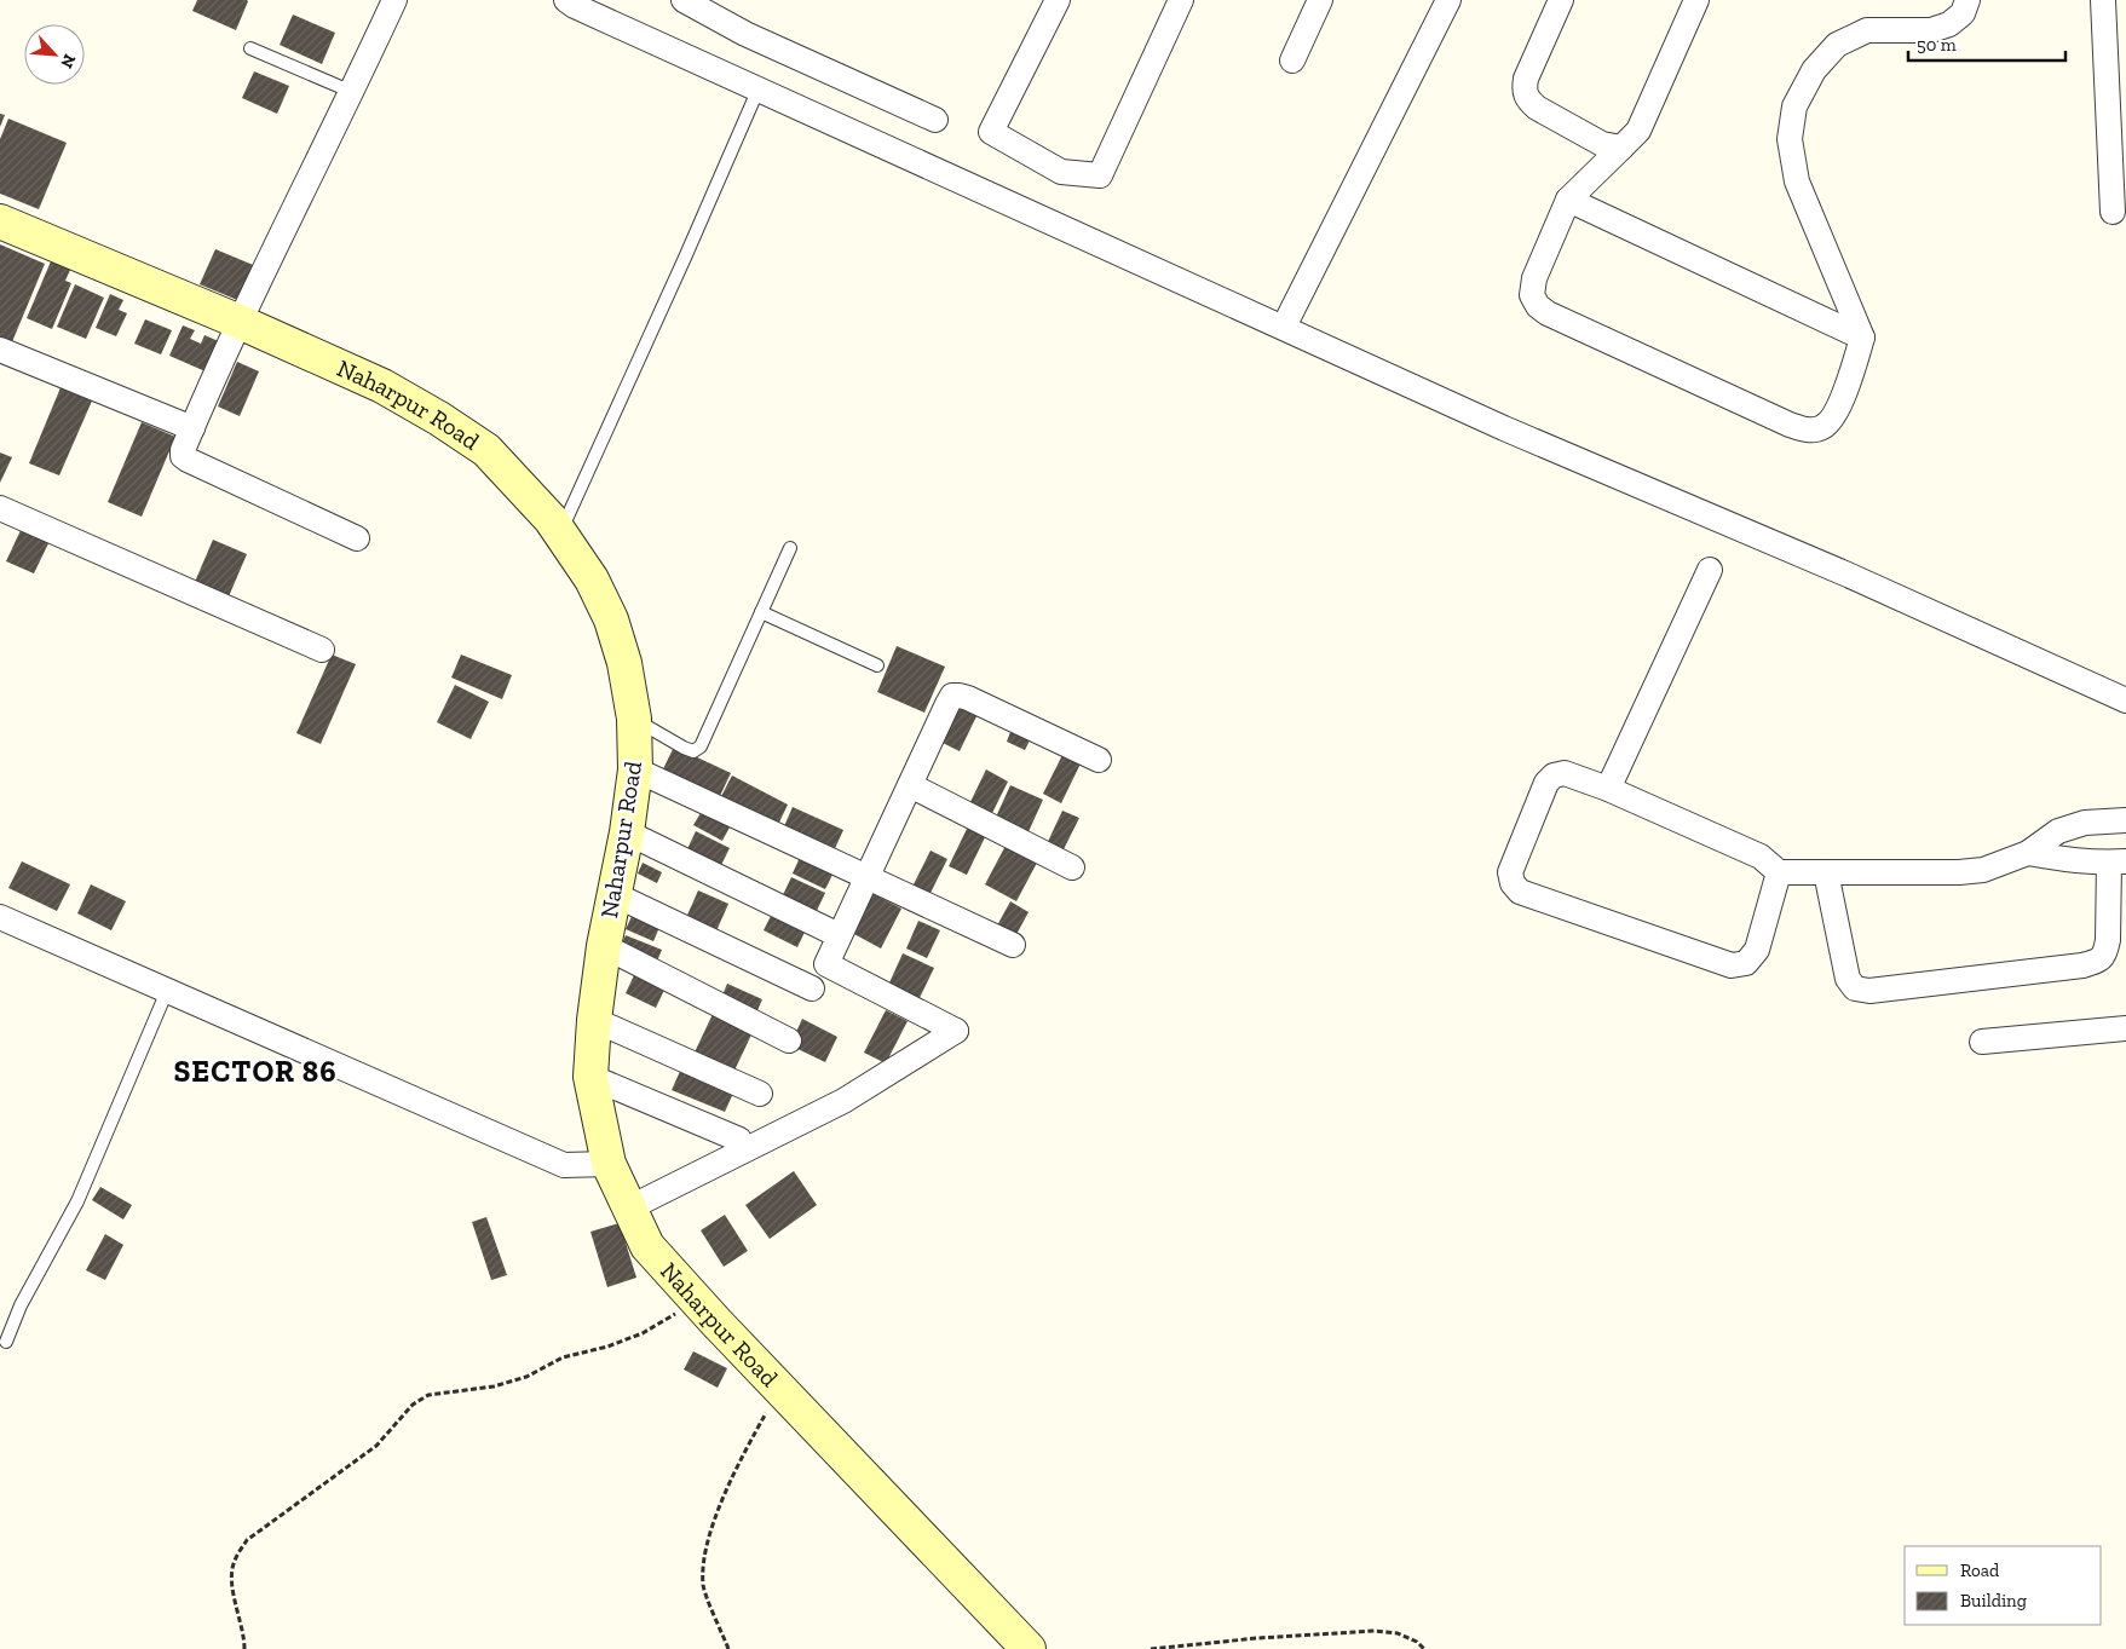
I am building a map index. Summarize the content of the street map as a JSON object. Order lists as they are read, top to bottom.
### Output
{
  "streets": {
    "street": ["Naharpur Road"]
  },
  "districts": ["SECTOR 86"],
  "legend": ["Road", "Building"],
  "scale_bar": "50 m",
  "north": "bottom right"
}
